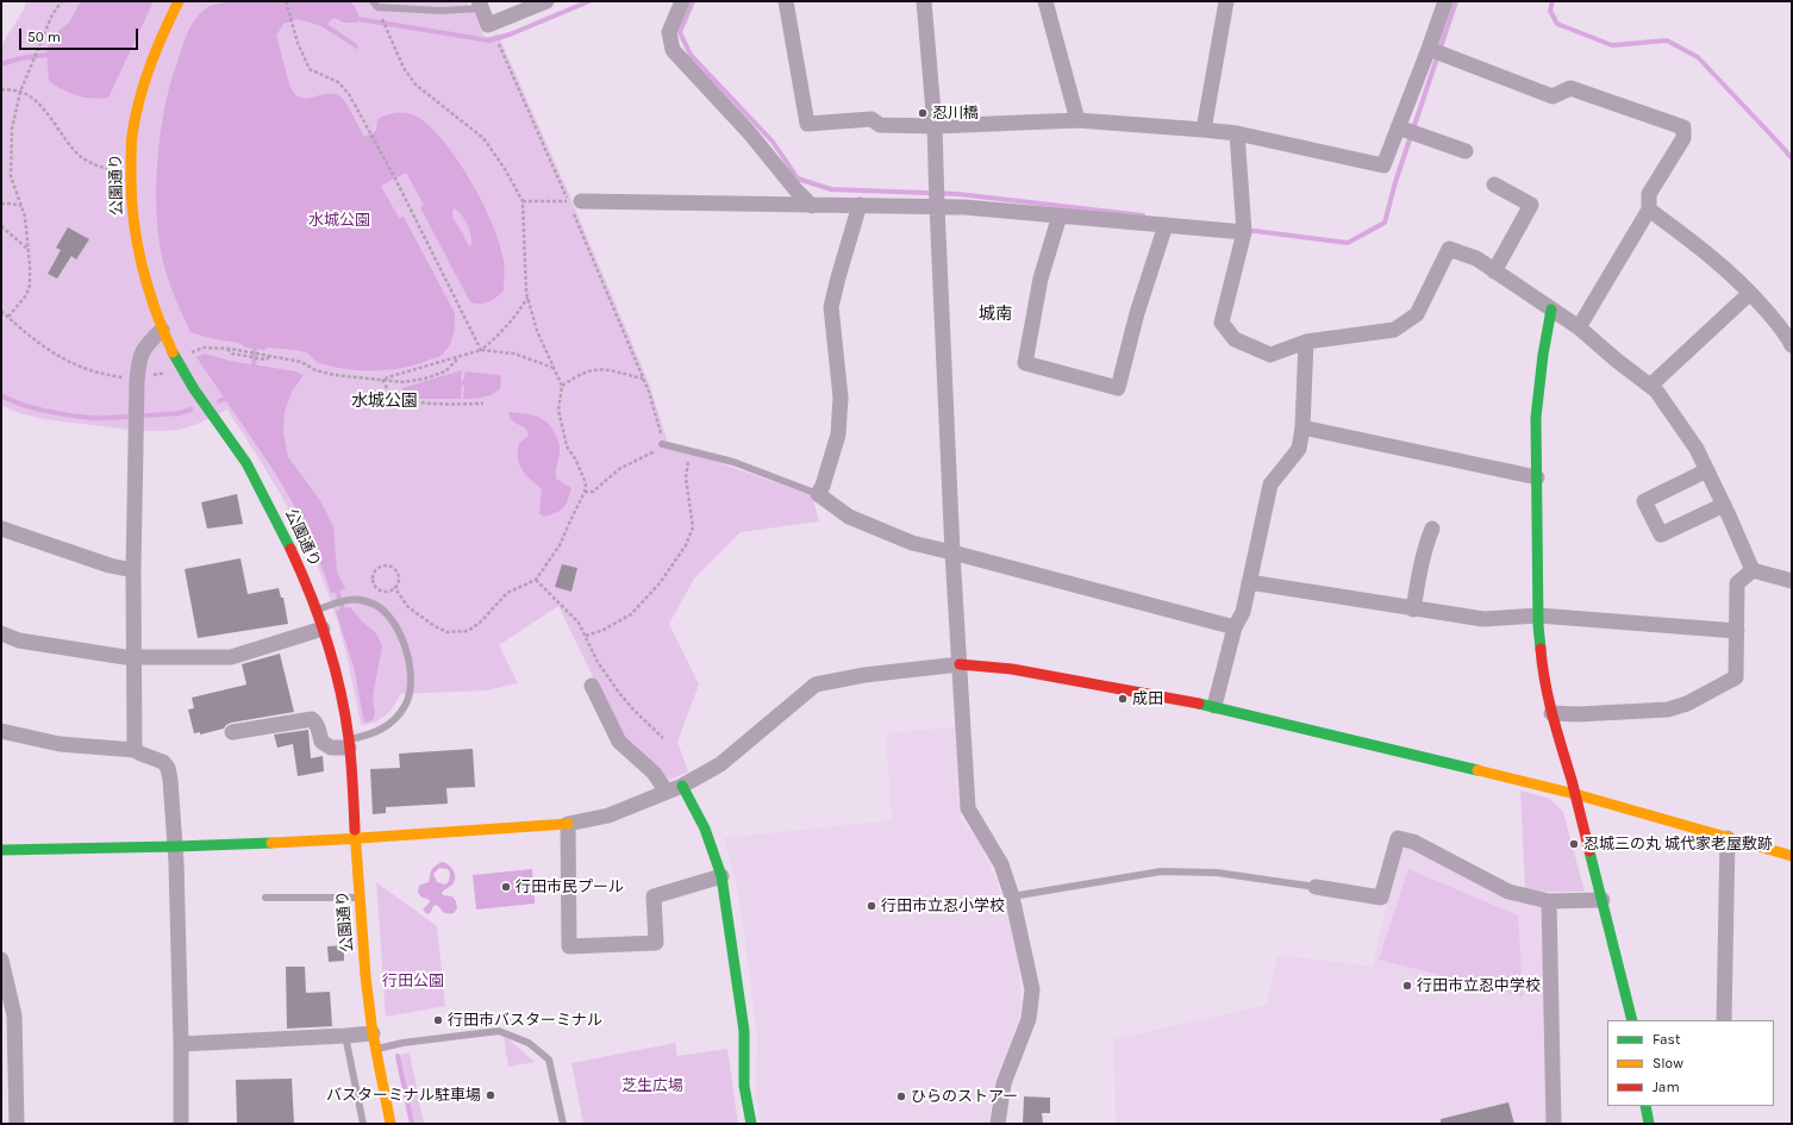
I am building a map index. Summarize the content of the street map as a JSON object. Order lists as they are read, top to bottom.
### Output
{
  "streets": {
    "street": ["公園通り"]
  },
  "districts": ["城南", "水城公園"],
  "parks": ["水城公園", "行田公園", "芝生広場"],
  "places": [
    "忍川橋",
    "成田",
    "忍城三の丸 城代家老屋敷跡",
    "行田市民プール",
    "行田市立忍小学校",
    "行田市立忍中学校",
    "行田市バスターミナル",
    "バスターミナル駐車場",
    "ひらのストアー"
  ],
  "legend": ["Fast", "Slow", "Jam"],
  "scale_bar": "50 m"
}
